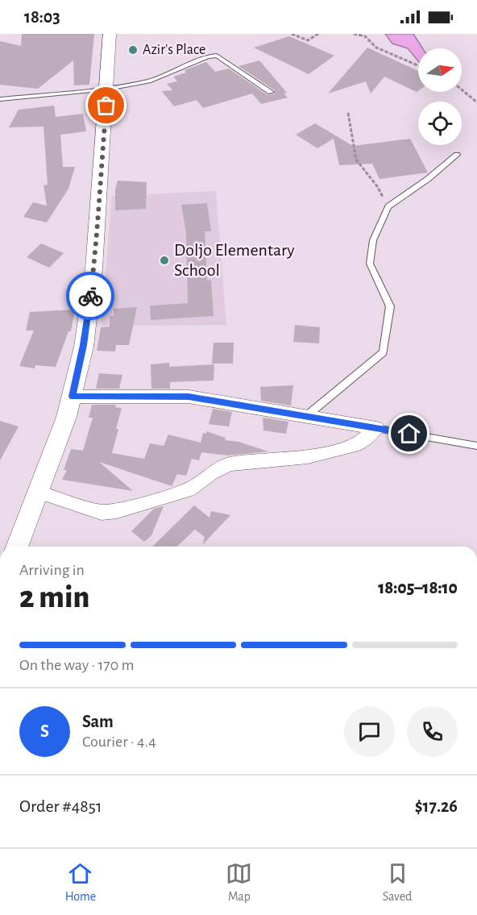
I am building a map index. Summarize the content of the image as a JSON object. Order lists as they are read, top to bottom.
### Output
{
  "places": ["Azir's Place", "Doljo Elementary School"],
  "north": "right",
  "page": {
    "status": "18:03",
    "heading": ["2 min", "Arriving in", "18:05–18:10"],
    "panel": [
      "Sam",
      "Courier · 4.4",
      "Order #4851",
      "$17.26"
    ],
    "bar": "On the way · 170 m",
    "round": "S",
    "tabs": ["Home", "Map", "Saved"]
  }
}
